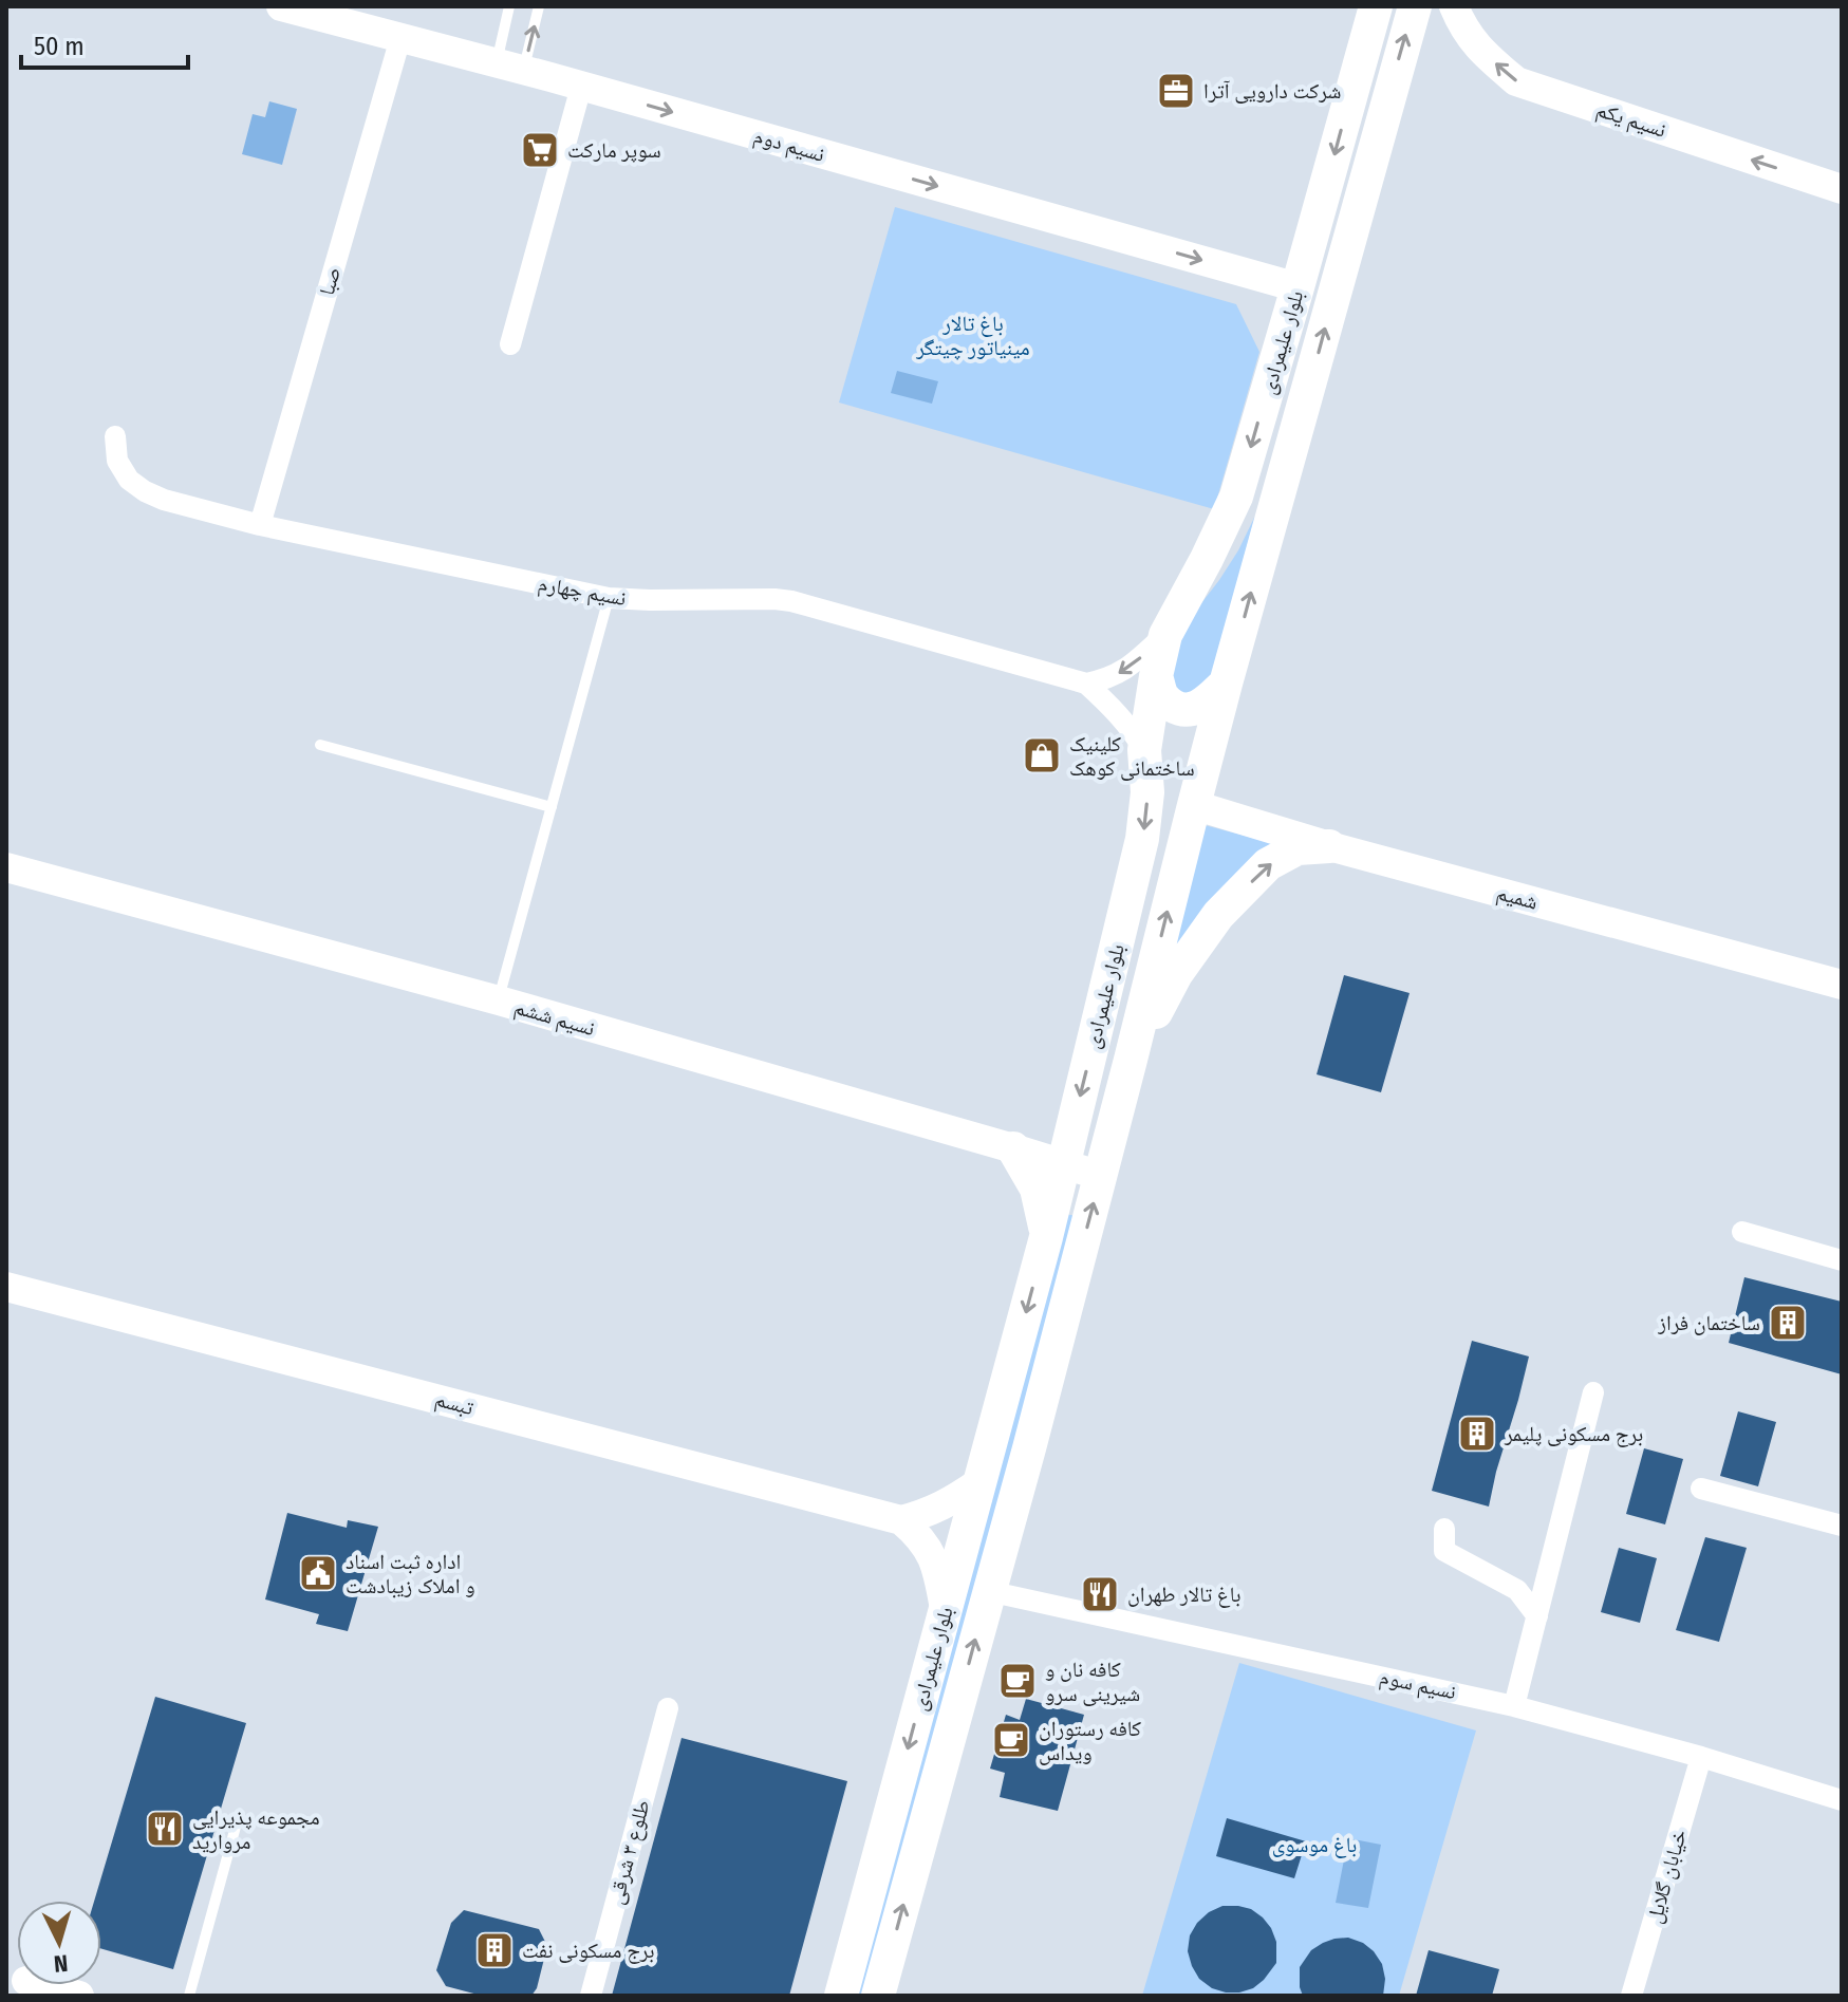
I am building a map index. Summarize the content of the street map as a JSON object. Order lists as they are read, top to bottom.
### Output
{
  "streets": {
    "main road": ["بلوار علیمرادی"],
    "street": [
      "نسیم یکم",
      "نسیم دوم",
      "صبا",
      "نسیم چهارم",
      "شمیم",
      "نسیم ششم",
      "تبسم",
      "نسیم سوم",
      "طلوع ۳ شرقی",
      "خیابان گلایل"
    ]
  },
  "crossings": [
    ["نسیم دوم", "صبا"],
    ["نسیم دوم", "بلوار علیمرادی"],
    ["صبا", "نسیم چهارم"],
    ["بلوار علیمرادی", "نسیم چهارم"],
    ["بلوار علیمرادی", "شمیم"],
    ["بلوار علیمرادی", "نسیم ششم"],
    ["بلوار علیمرادی", "نسیم سوم"],
    ["نسیم سوم", "خیابان گلایل"]
  ],
  "one_way": ["نسیم یکم", "نسیم دوم"],
  "parks": ["باغ تالار مینیاتور چیتگر", "باغ موسوی"],
  "places": {
    "office": ["شرکت دارویی آترا"],
    "supermarket": ["سوپر مارکت"],
    "shop": ["کلینیک ساختمانی کوهک"],
    "building": ["ساختمان فراز", "برج مسکونی پلیمر", "برج مسکونی نفت"],
    "public building": ["اداره ثبت اسناد و املاک زیبادشت"],
    "restaurant": ["باغ تالار طهران", "مجموعه پذیرایی مروارید"],
    "cafe": ["کافه نان و شیرینی سرو", "کافه رستوران ویداس"]
  },
  "scale_bar": "50 m",
  "north": "bottom"
}
